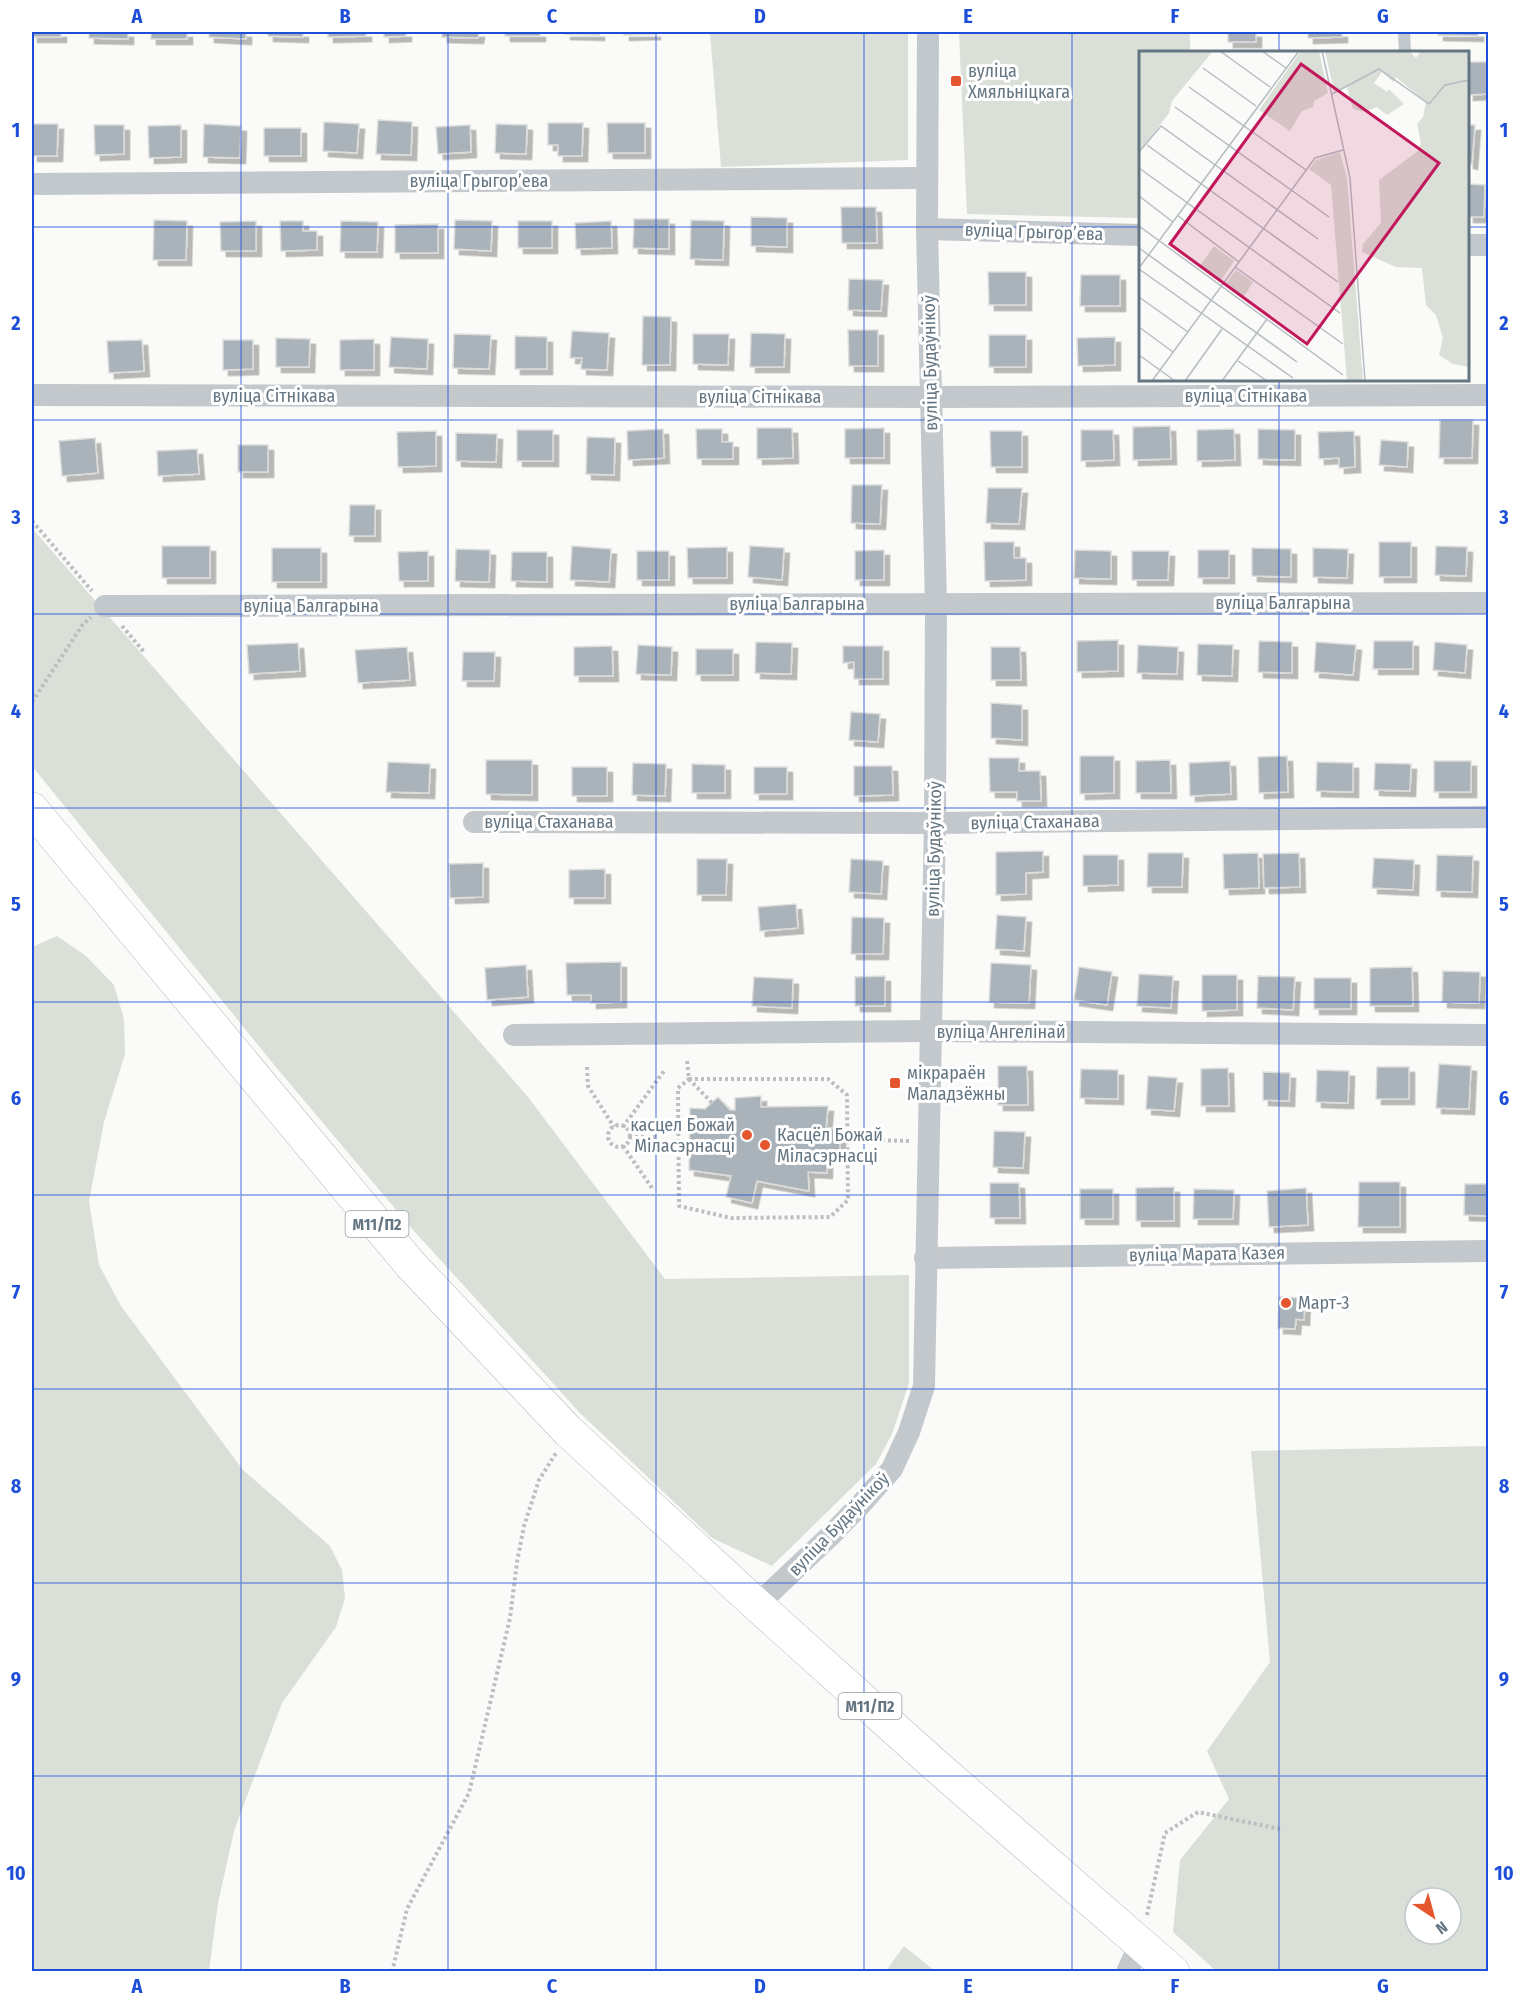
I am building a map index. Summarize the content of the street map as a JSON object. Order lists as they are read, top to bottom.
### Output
{
  "streets": {
    "highway": ["М11/П2"],
    "street": [
      "вуліца Грыгорʼева",
      "вуліца Будаўнікоў",
      "вуліца Сітнікава",
      "вуліца Балгарына",
      "вуліца Стаханава",
      "вуліца Ангелінай",
      "вуліца Марата Казея"
    ]
  },
  "crossings": [
    ["вуліца Грыгорʼева", "вуліца Будаўнікоў"],
    ["вуліца Будаўнікоў", "вуліца Сітнікава"],
    ["вуліца Будаўнікоў", "вуліца Балгарына"],
    ["вуліца Будаўнікоў", "вуліца Стаханава"],
    ["вуліца Будаўнікоў", "вуліца Ангелінай"],
    ["вуліца Будаўнікоў", "М11/П2"],
    ["вуліца Будаўнікоў", "вуліца Марата Казея"]
  ],
  "places": {
    "transit": ["вуліца Хмяльніцкага", "мікрараён Маладзёжны"],
    "other": ["касцел Божай Міласэрнасці", "Касцёл Божай Міласэрнасці", "Март-3"]
  },
  "north": "bottom right",
  "grid": {
    "columns": [
      "A",
      "B",
      "C",
      "D",
      "E",
      "F",
      "G"
    ],
    "rows": [
      "1",
      "2",
      "3",
      "4",
      "5",
      "6",
      "7",
      "8",
      "9",
      "10"
    ]
  }
}
